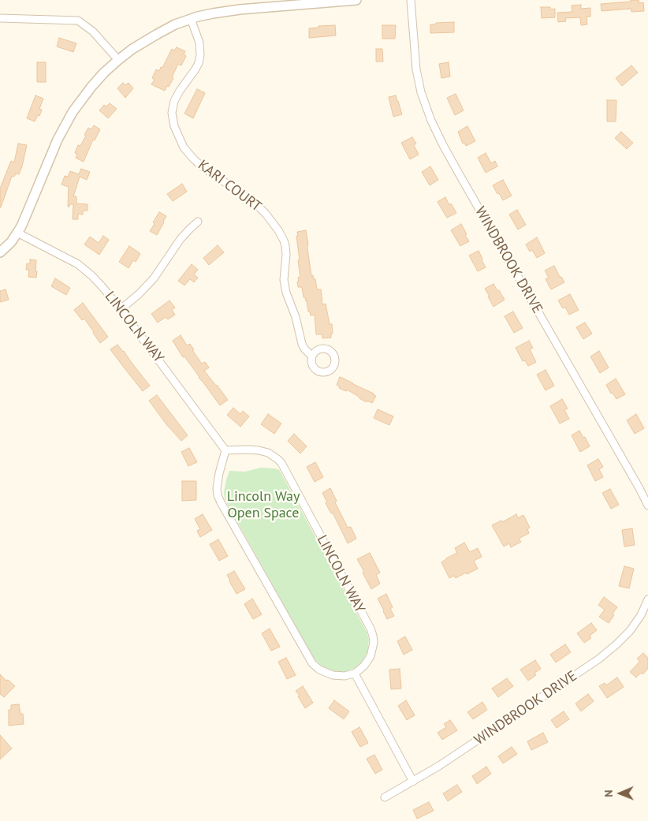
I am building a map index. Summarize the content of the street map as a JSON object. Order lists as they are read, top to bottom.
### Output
{
  "streets": {
    "street": ["KARI COURT", "WINDBROOK DRIVE", "LINCOLN WAY"]
  },
  "parks": ["Lincoln Way Open Space"],
  "north": "left"
}
